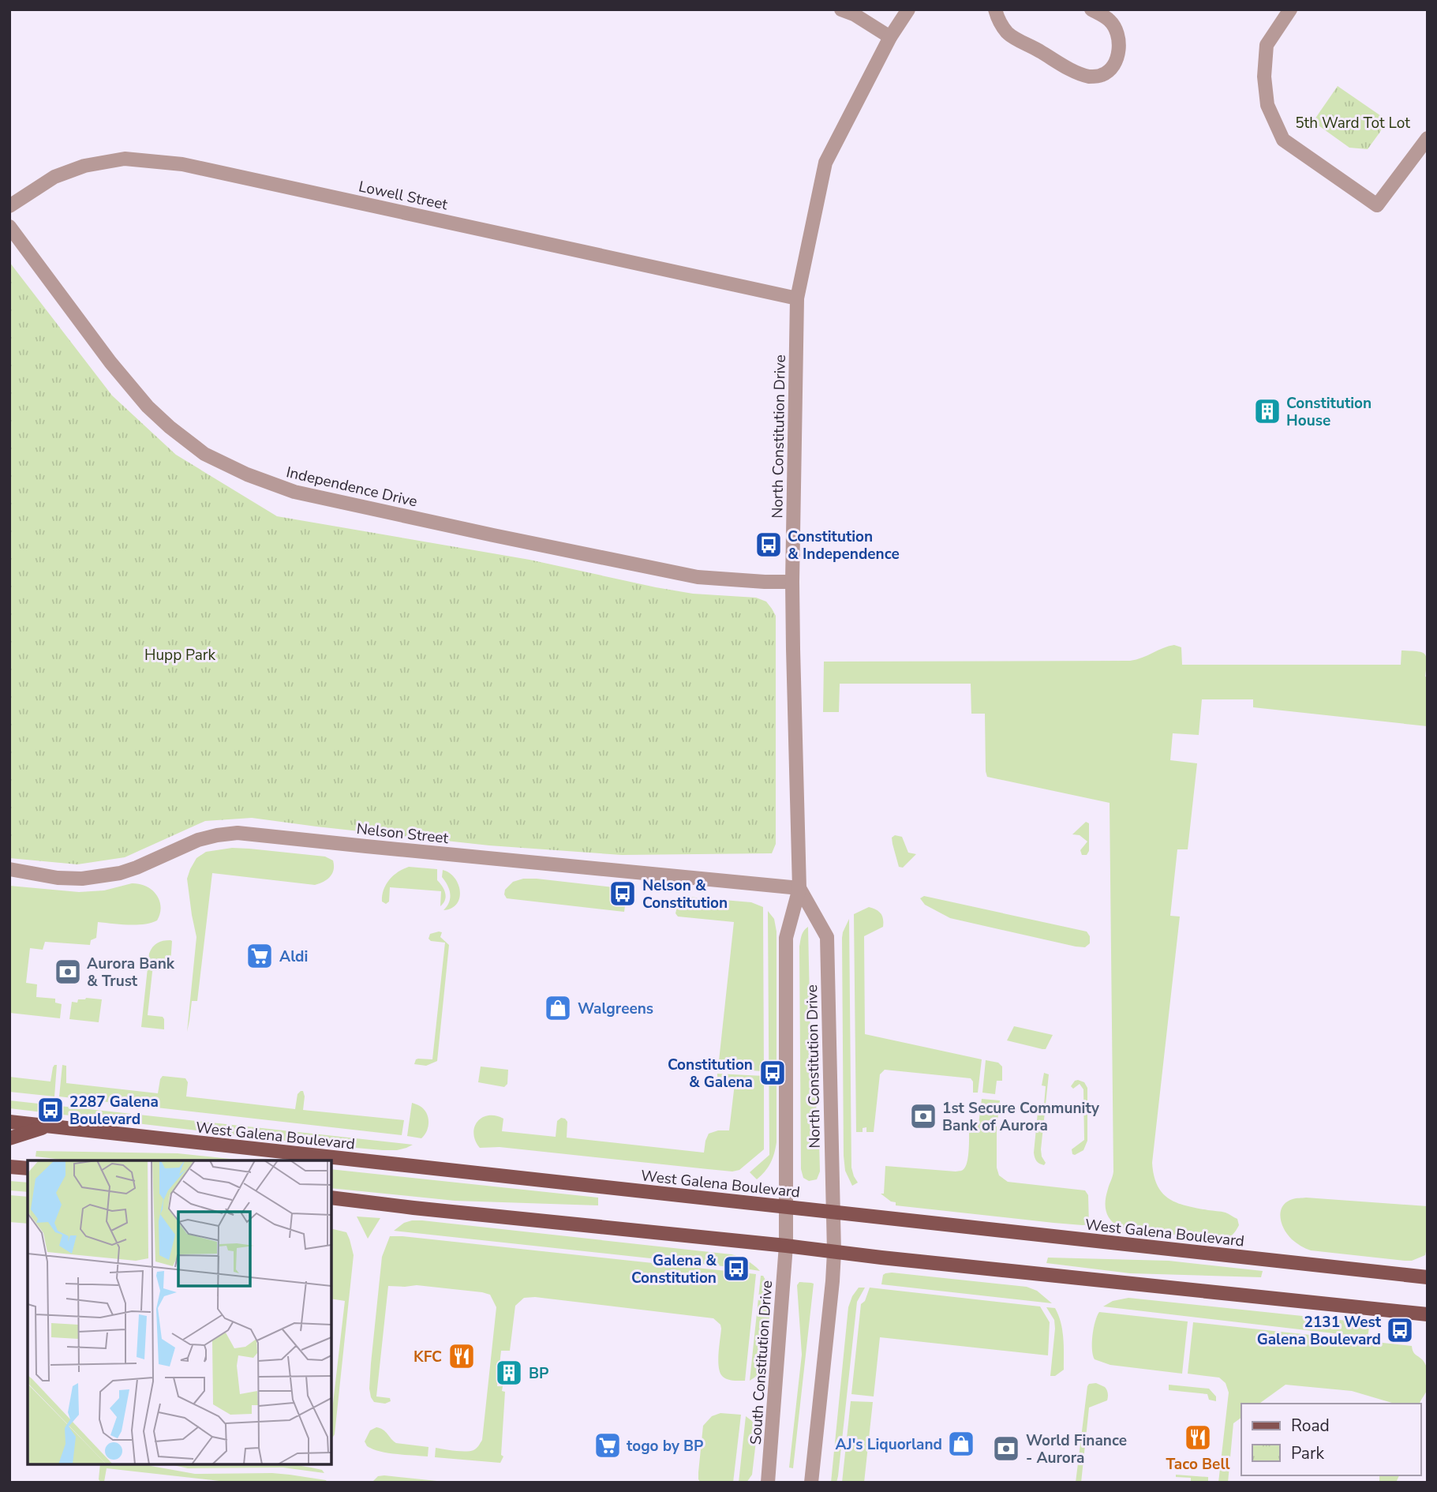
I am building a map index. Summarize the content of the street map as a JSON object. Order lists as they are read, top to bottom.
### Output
{
  "streets": {
    "main road": ["West Galena Boulevard"],
    "street": [
      "Lowell Street",
      "North Constitution Drive",
      "Independence Drive",
      "Nelson Street",
      "South Constitution Drive"
    ]
  },
  "crossings": [
    ["Lowell Street", "North Constitution Drive"],
    ["North Constitution Drive", "Independence Drive"],
    ["North Constitution Drive", "Nelson Street"],
    ["North Constitution Drive", "West Galena Boulevard"],
    ["North Constitution Drive", "South Constitution Drive"]
  ],
  "parks": ["5th Ward Tot Lot", "Hupp Park"],
  "places": {
    "building": ["Constitution House", "BP"],
    "bus stop": [
      "Constitution & Independence",
      "Nelson & Constitution",
      "Constitution & Galena",
      "2287 Galena Boulevard",
      "Galena & Constitution",
      "2131 West Galena Boulevard"
    ],
    "supermarket": ["Aldi", "togo by BP"],
    "bank": ["Aurora Bank & Trust", "1st Secure Community Bank of Aurora", "World Finance - Aurora"],
    "shop": ["Walgreens", "AJ's Liquorland"],
    "restaurant": ["KFC", "Taco Bell"]
  },
  "legend": ["Road", "Park"]
}
